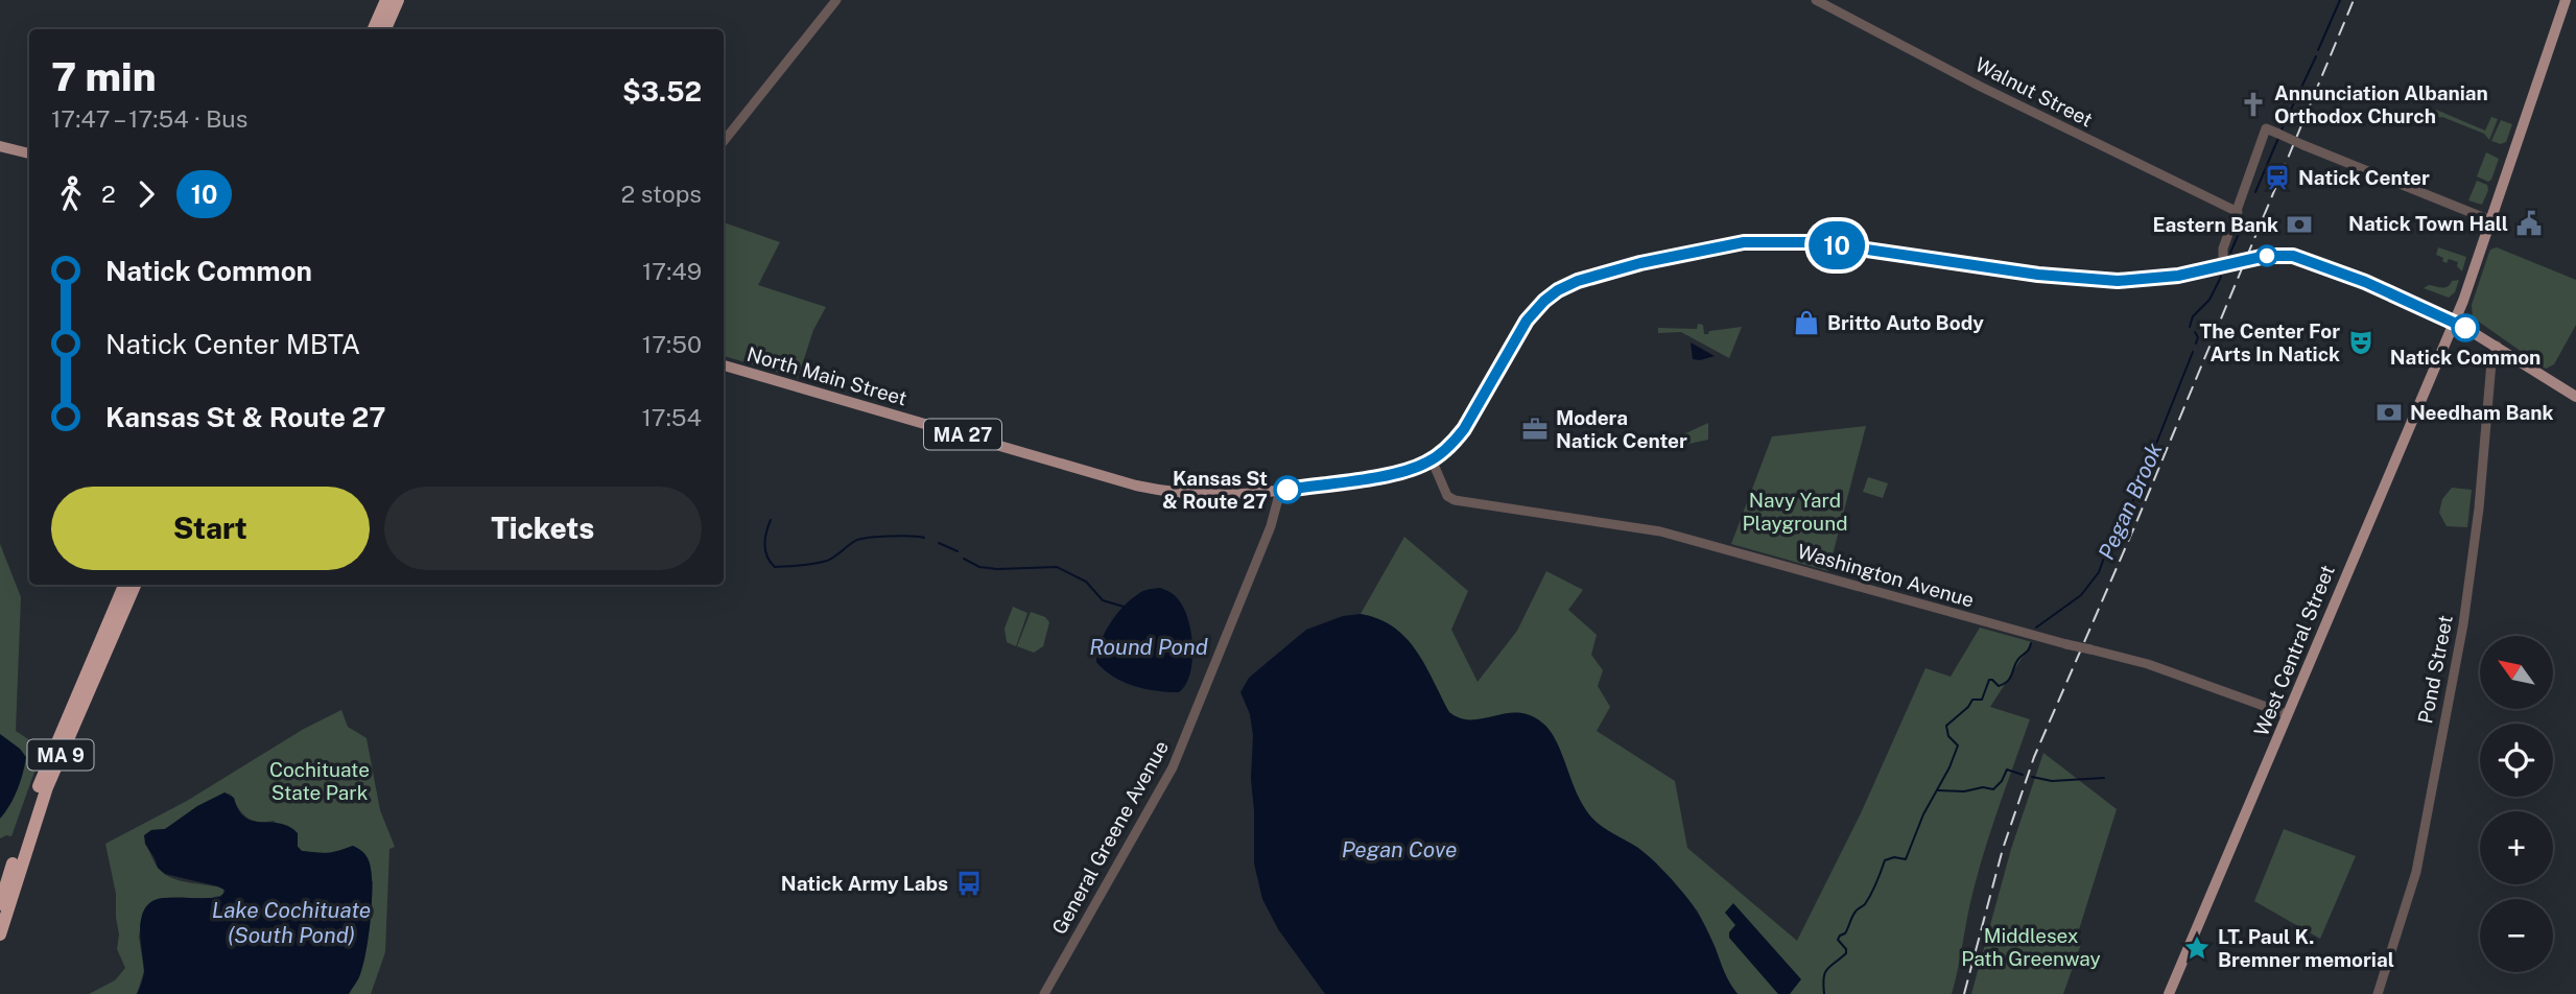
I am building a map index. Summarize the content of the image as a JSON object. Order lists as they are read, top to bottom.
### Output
{
  "streets": {
    "highway": ["MA 9"],
    "main road": ["North Main Street", "MA 27", "West Central Street"],
    "street": [
      "Walnut Street",
      "Washington Avenue",
      "Pond Street",
      "General Greene Avenue"
    ]
  },
  "crossings": [
    ["North Main Street", "MA 27"],
    ["North Main Street", "Washington Avenue"],
    ["North Main Street", "West Central Street"],
    ["North Main Street", "General Greene Avenue"],
    ["MA 27", "West Central Street"],
    ["MA 27", "Pond Street"],
    ["Washington Avenue", "West Central Street"]
  ],
  "water": [
    "Pegan Brook",
    "Round Pond",
    "Pegan Cove",
    "Lake Cochituate (South Pond)"
  ],
  "parks": ["Navy Yard Playground", "Cochituate State Park", "Middlesex Path Greenway"],
  "places": {
    "church": ["Annunciation Albanian Orthodox Church"],
    "station": ["Natick Center"],
    "public building": ["Natick Town Hall"],
    "bank": ["Eastern Bank", "Needham Bank"],
    "shop": ["Britto Auto Body"],
    "other": ["Natick Common", "Kansas St & Route 27"],
    "theatre": ["The Center For Arts In Natick"],
    "office": ["Modera Natick Center"],
    "bus stop": ["Natick Army Labs"],
    "place": ["LT. Paul K. Bremner memorial"]
  },
  "lines": ["bus line 10"],
  "north": "top left",
  "page": {
    "on_map": "10",
    "heading": ["7 min", "17:47 – 17:54 · Bus", "$3.52"],
    "legs": ["2", "10", "2 stops"],
    "list": [
      {
        "name": "Natick Common",
        "value": "17:49"
      },
      {
        "name": "Natick Center MBTA",
        "value": "17:50"
      },
      {
        "name": "Kansas St & Route 27",
        "value": "17:54"
      }
    ],
    "buttons": ["Start", "Tickets"],
    "map_buttons": ["+", "−"]
  }
}
